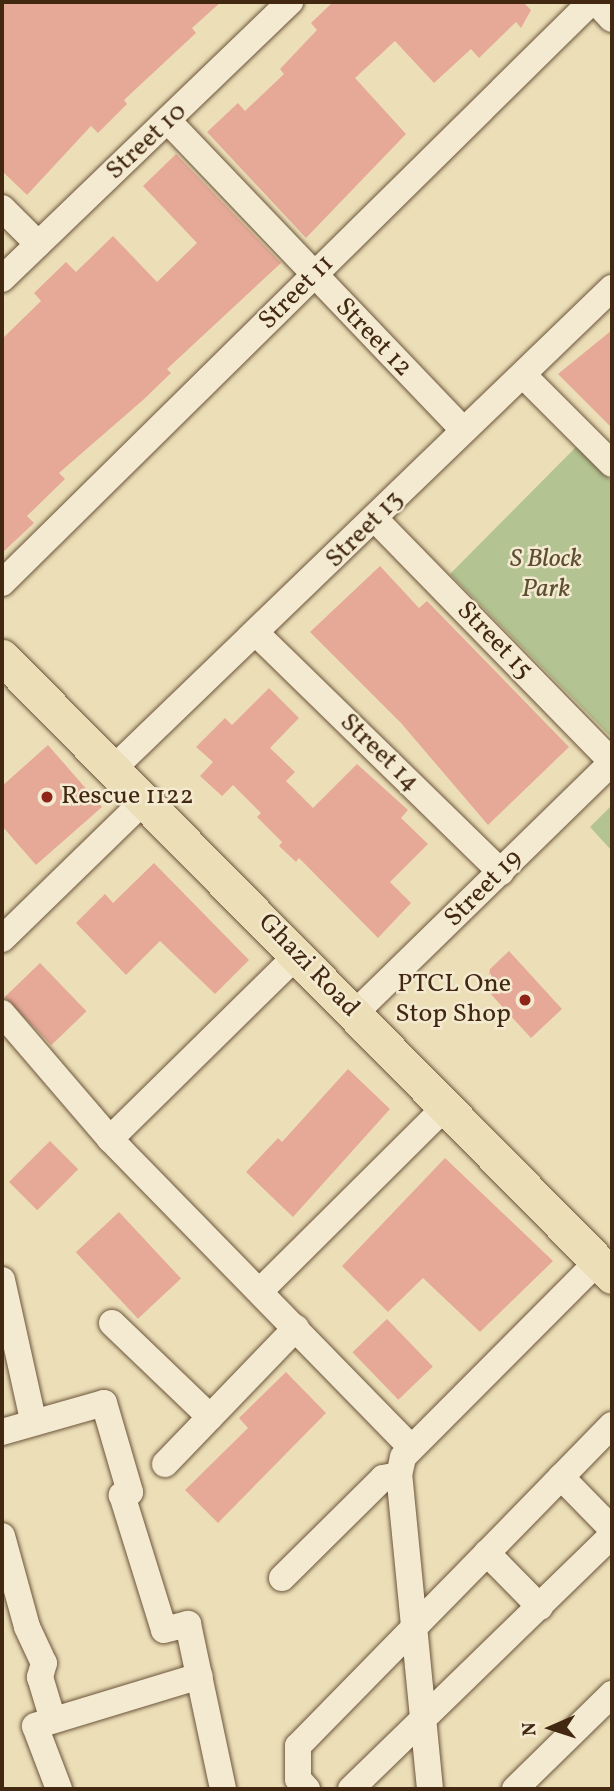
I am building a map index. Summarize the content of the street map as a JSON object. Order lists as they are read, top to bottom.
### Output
{
  "streets": {
    "main road": ["Ghazi Road"],
    "street": [
      "Street 10",
      "Street 11",
      "Street 12",
      "Street 13",
      "Street 15",
      "Street 14",
      "Street 19"
    ]
  },
  "crossings": [
    ["Street 10", "Street 12"],
    ["Street 11", "Street 12"],
    ["Street 12", "Street 13"],
    ["Street 13", "Street 15"],
    ["Street 13", "Street 14"],
    ["Street 13", "Ghazi Road"],
    ["Street 15", "Street 19"],
    ["Street 14", "Street 19"],
    ["Street 19", "Ghazi Road"]
  ],
  "parks": ["S Block Park"],
  "places": ["Rescue 1122", "PTCL One Stop Shop"],
  "north": "left"
}
